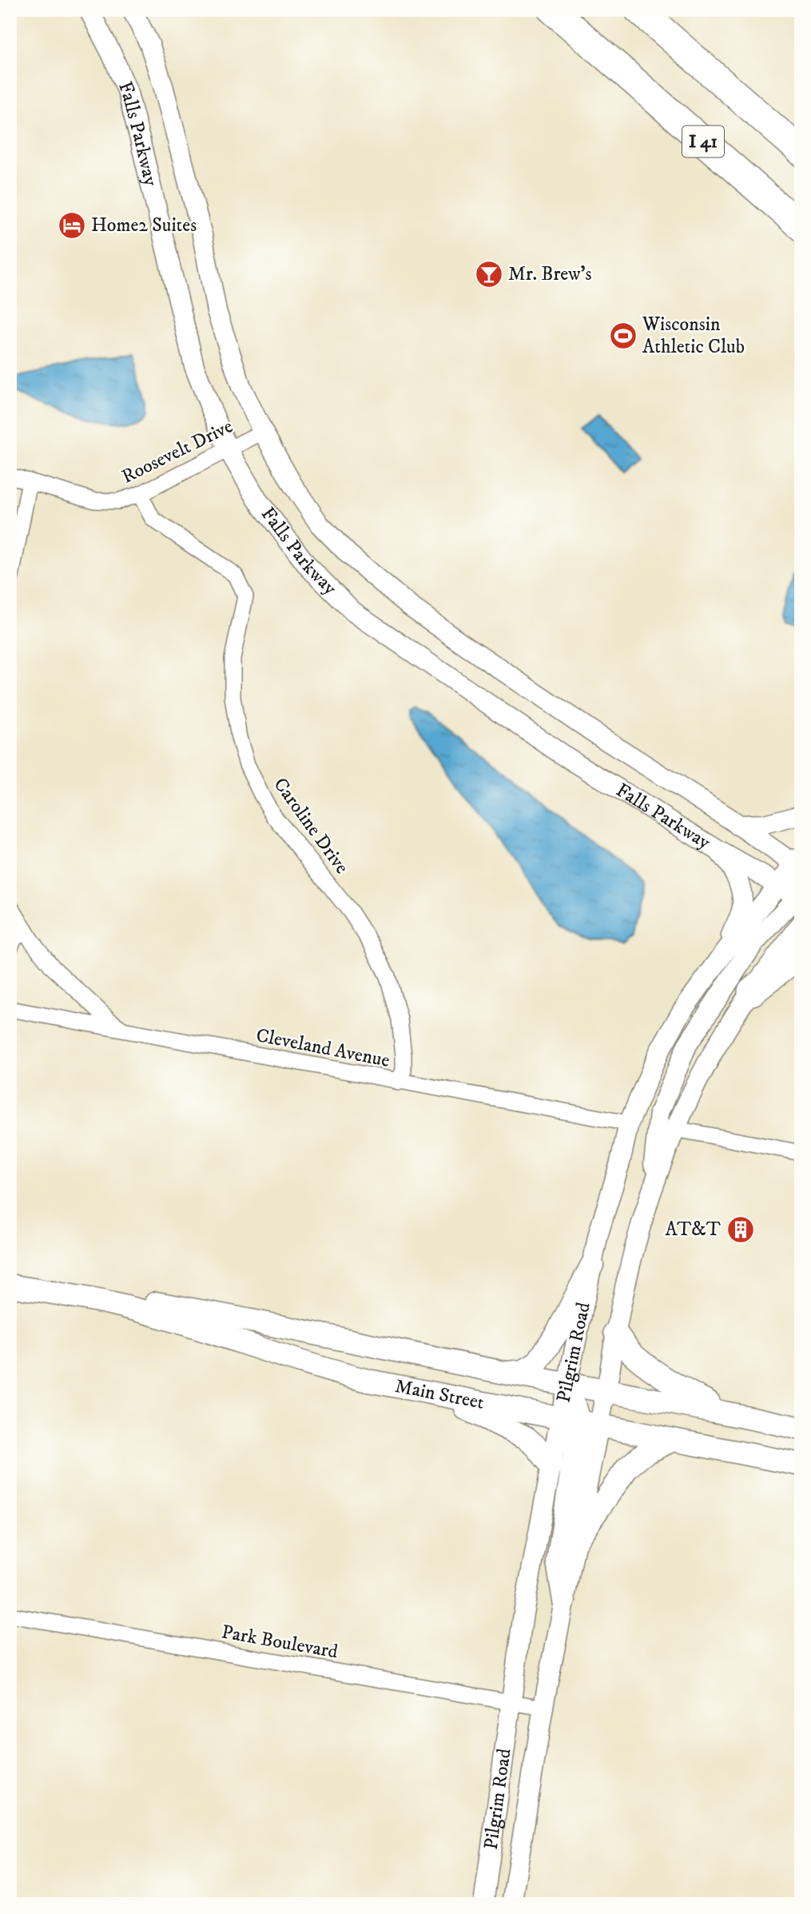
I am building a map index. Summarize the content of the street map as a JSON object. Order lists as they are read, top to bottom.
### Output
{
  "streets": {
    "highway": ["I 41"],
    "main road": ["Main Street"],
    "street": [
      "Falls Parkway",
      "Roosevelt Drive",
      "Caroline Drive",
      "Cleveland Avenue",
      "Pilgrim Road",
      "Park Boulevard"
    ]
  },
  "crossings": [
    ["Falls Parkway", "Roosevelt Drive"],
    ["Falls Parkway", "Pilgrim Road"],
    ["Roosevelt Drive", "Caroline Drive"],
    ["Caroline Drive", "Cleveland Avenue"],
    ["Cleveland Avenue", "Pilgrim Road"],
    ["Pilgrim Road", "Main Street"],
    ["Pilgrim Road", "Park Boulevard"]
  ],
  "places": {
    "hotel": ["Home2 Suites"],
    "bar": ["Mr. Brew's"],
    "sports": ["Wisconsin Athletic Club"],
    "building": ["AT&T"]
  }
}
